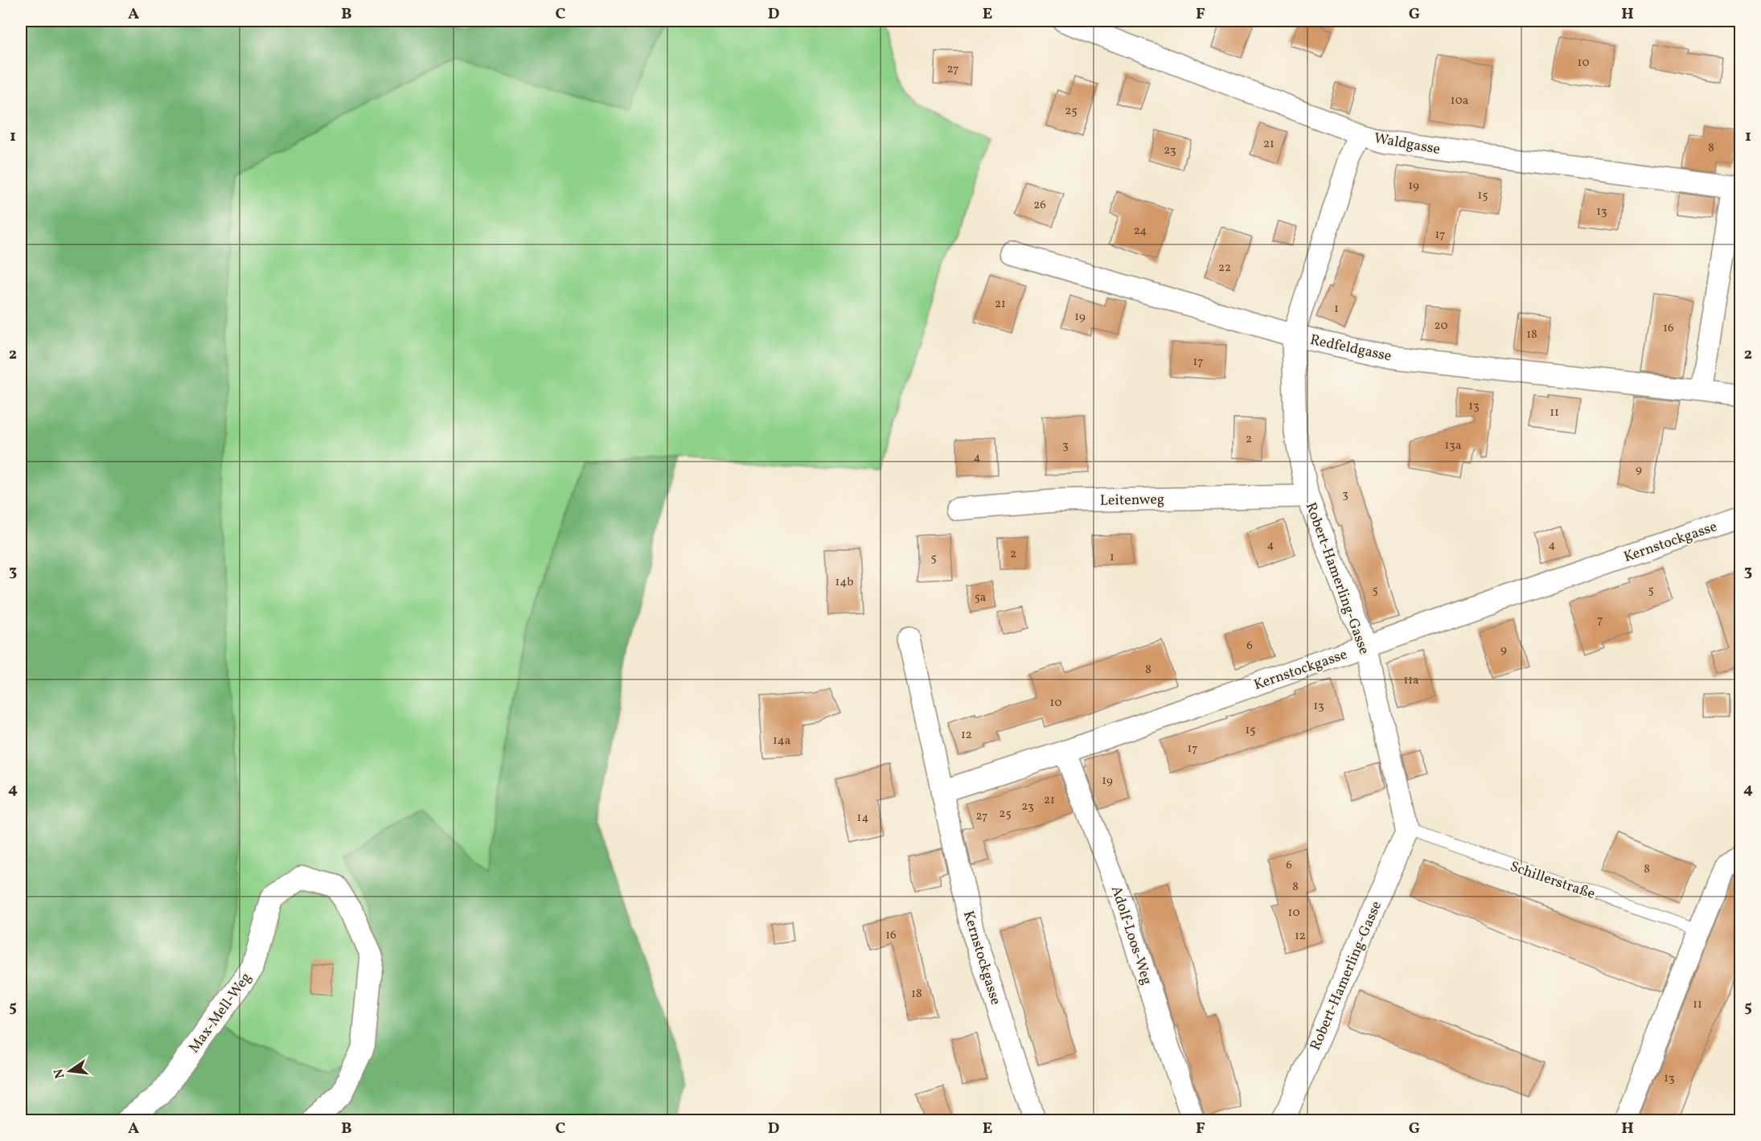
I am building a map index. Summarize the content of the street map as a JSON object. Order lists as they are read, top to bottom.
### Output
{
  "streets": {
    "street": [
      "Waldgasse",
      "Redfeldgasse",
      "Leitenweg",
      "Kernstockgasse",
      "Robert-Hamerling-Gasse",
      "Adolf-Loos-Weg",
      "Max-Mell-Weg"
    ],
    "lane": ["Schillerstraße"]
  },
  "crossings": [
    ["Waldgasse", "Robert-Hamerling-Gasse"],
    ["Redfeldgasse", "Robert-Hamerling-Gasse"],
    ["Leitenweg", "Robert-Hamerling-Gasse"],
    ["Kernstockgasse", "Robert-Hamerling-Gasse"],
    ["Kernstockgasse", "Adolf-Loos-Weg"],
    ["Robert-Hamerling-Gasse", "Schillerstraße"]
  ],
  "house_numbers": [
    "10",
    "27",
    "10a",
    "25",
    "21",
    "8",
    "23",
    "19",
    "15",
    "26",
    "13",
    "24",
    "17",
    "22",
    "21",
    "1",
    "19",
    "20",
    "16",
    "18",
    "17",
    "13",
    "11",
    "2",
    "3",
    "13a",
    "4",
    "9",
    "3",
    "4",
    "4",
    "2",
    "1",
    "5",
    "14b",
    "5",
    "5",
    "5a",
    "7",
    "6",
    "9",
    "8",
    "11a",
    "10",
    "13",
    "15",
    "12",
    "14a",
    "17",
    "19",
    "21",
    "23",
    "25",
    "27",
    "14",
    "6",
    "8",
    "8",
    "10",
    "16",
    "12",
    "18",
    "11",
    "13"
  ],
  "north": "left",
  "grid": {
    "columns": [
      "A",
      "B",
      "C",
      "D",
      "E",
      "F",
      "G",
      "H"
    ],
    "rows": [
      "1",
      "2",
      "3",
      "4",
      "5"
    ]
  }
}
